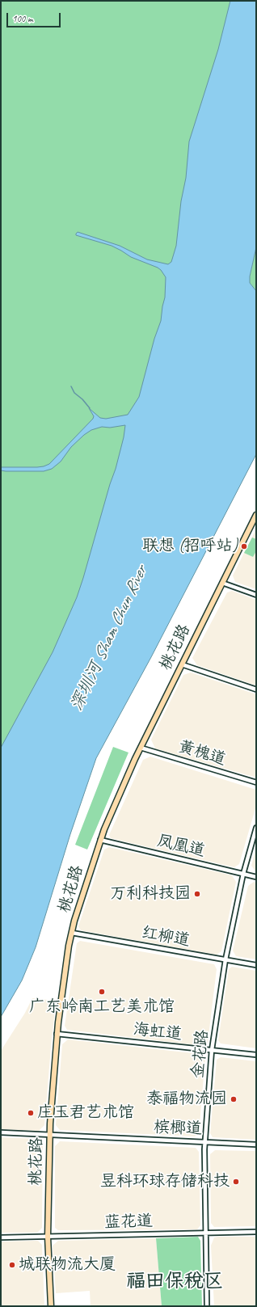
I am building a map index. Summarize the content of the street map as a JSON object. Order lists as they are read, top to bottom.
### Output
{
  "streets": {
    "main road": ["桃花路"],
    "street": [
      "黄槐道",
      "凤凰道",
      "红柳道",
      "海虹道",
      "金花路",
      "槟榔道",
      "蓝花道"
    ]
  },
  "crossings": [
    ["桃花路", "黄槐道"],
    ["桃花路", "凤凰道"],
    ["桃花路", "红柳道"],
    ["桃花路", "海虹道"],
    ["桃花路", "槟榔道"],
    ["桃花路", "蓝花道"],
    ["凤凰道", "金花路"],
    ["红柳道", "金花路"],
    ["海虹道", "金花路"],
    ["金花路", "槟榔道"],
    ["金花路", "蓝花道"]
  ],
  "districts": ["福田保税区"],
  "water": ["深圳河 Sham Chun River"],
  "places": [
    "联想 (招呼站)",
    "万利科技园",
    "广东岭南工艺美术馆",
    "泰福物流园",
    "庄玉君艺术馆",
    "昱科环球存储科技",
    "城联物流大厦"
  ],
  "scale_bar": "100 m"
}
